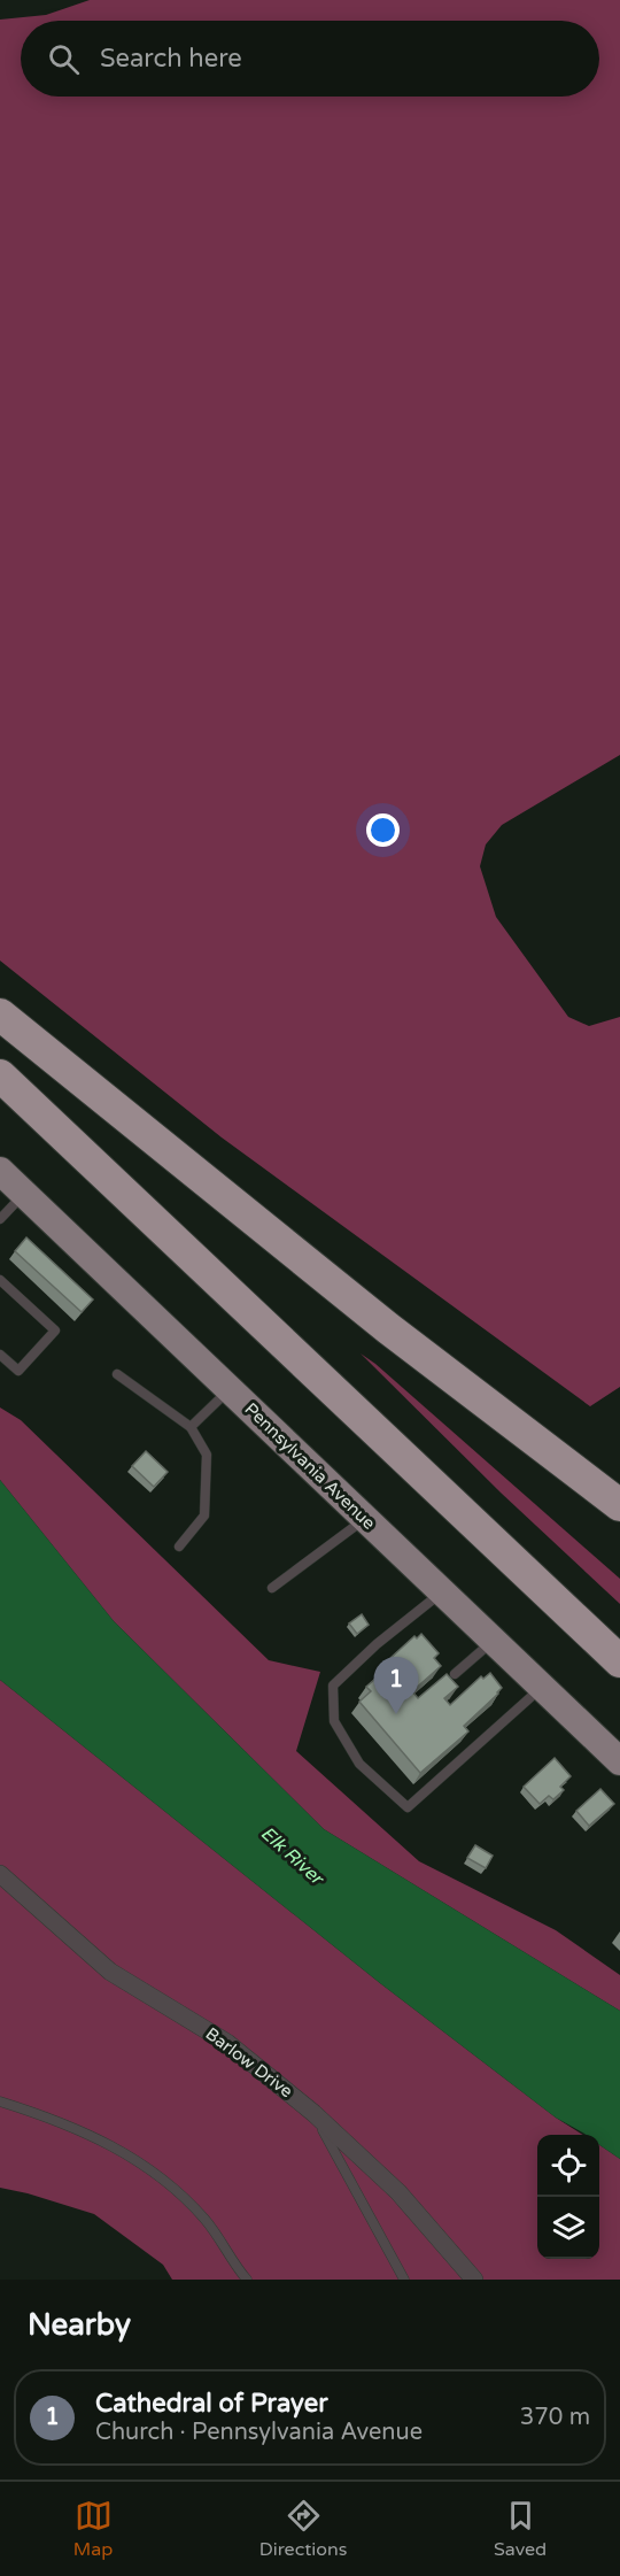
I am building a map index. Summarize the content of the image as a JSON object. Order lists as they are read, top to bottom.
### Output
{
  "streets": {
    "main road": ["Pennsylvania Avenue"],
    "street": ["Barlow Drive"]
  },
  "water": ["Elk River"],
  "page": {
    "search": "Search here",
    "pins": "1",
    "heading": "Nearby",
    "list": [
      {
        "mark": "1",
        "name": "Cathedral of Prayer",
        "note": "Church · Pennsylvania Avenue",
        "value": "370 m"
      }
    ],
    "nav": ["Map", "Directions", "Saved"]
  }
}
